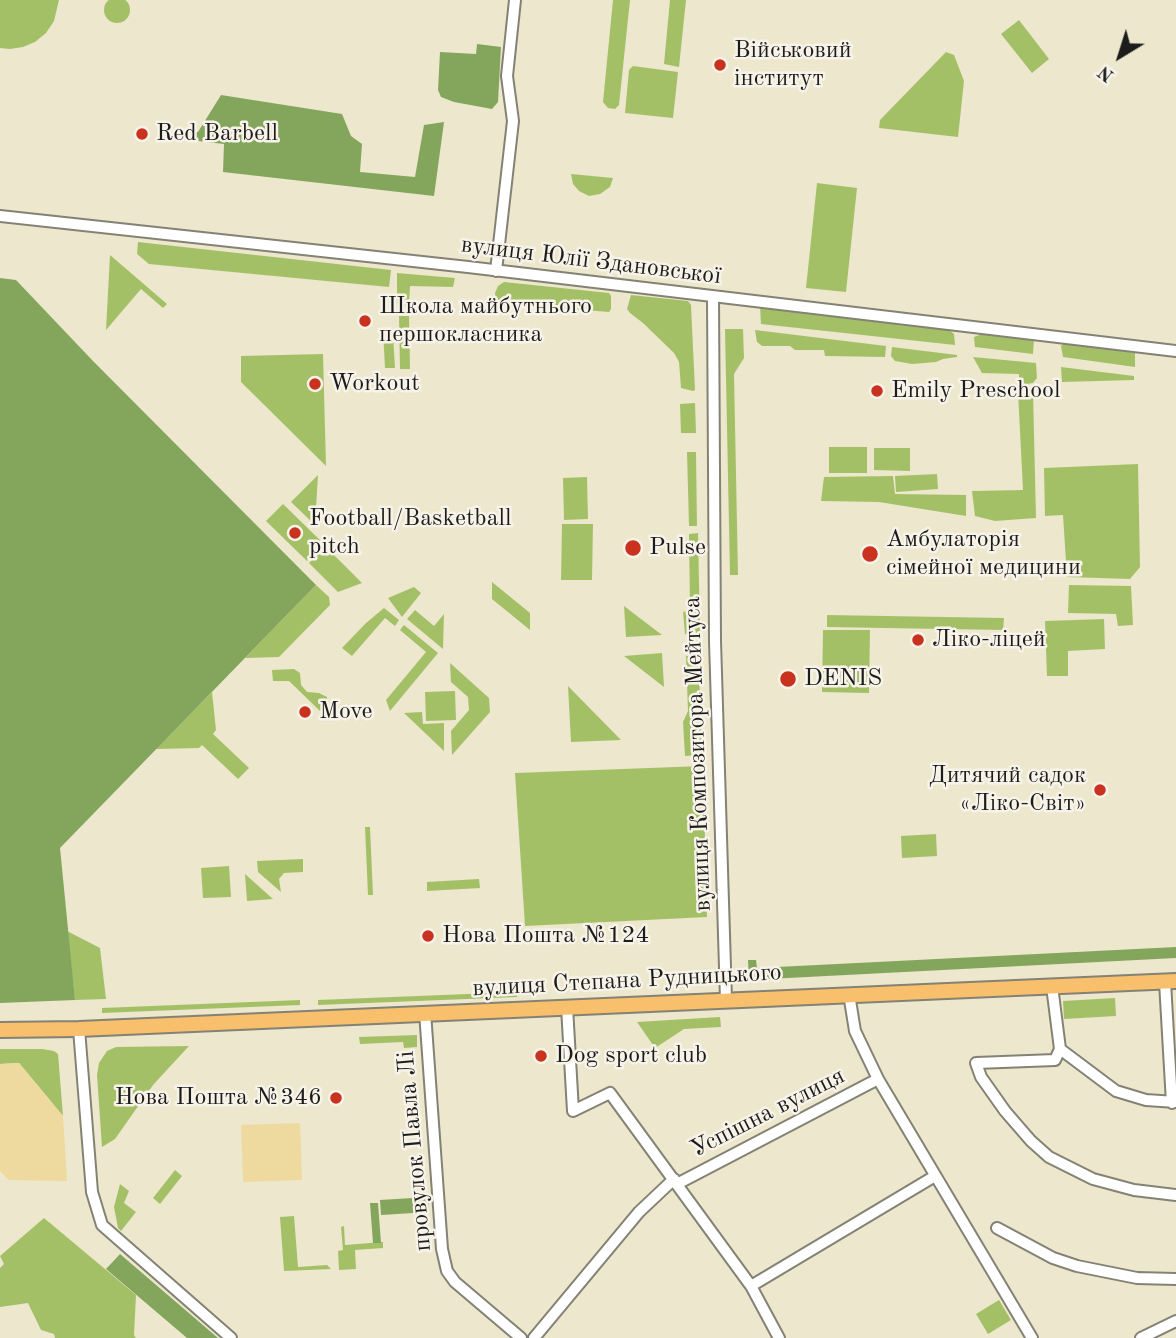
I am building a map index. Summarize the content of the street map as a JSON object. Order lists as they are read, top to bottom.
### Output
{
  "streets": {
    "main road": ["вулиця Степана Рудницького"],
    "street": [
      "вулиця Юлії Здановської",
      "вулиця Композитора Мейтуса",
      "Успішна вулиця",
      "провулок Павла Лі"
    ]
  },
  "crossings": [
    ["вулиця Юлії Здановської", "вулиця Композитора Мейтуса"],
    ["вулиця Композитора Мейтуса", "вулиця Степана Рудницького"],
    ["вулиця Степана Рудницького", "провулок Павла Лі"]
  ],
  "places": [
    "Військовий інститут",
    "Red Barbell",
    "Школа майбутнього першокласника",
    "Workout",
    "Emily Preschool",
    "Football/Basketball pitch",
    "Pulse",
    "Амбулаторія сімейної медицини",
    "Ліко-ліцей",
    "DENIS",
    "Move",
    "Дитячий садок «Ліко-Світ»",
    "Нова Пошта №124",
    "Dog sport club",
    "Нова Пошта №346"
  ],
  "north": "bottom left"
}
